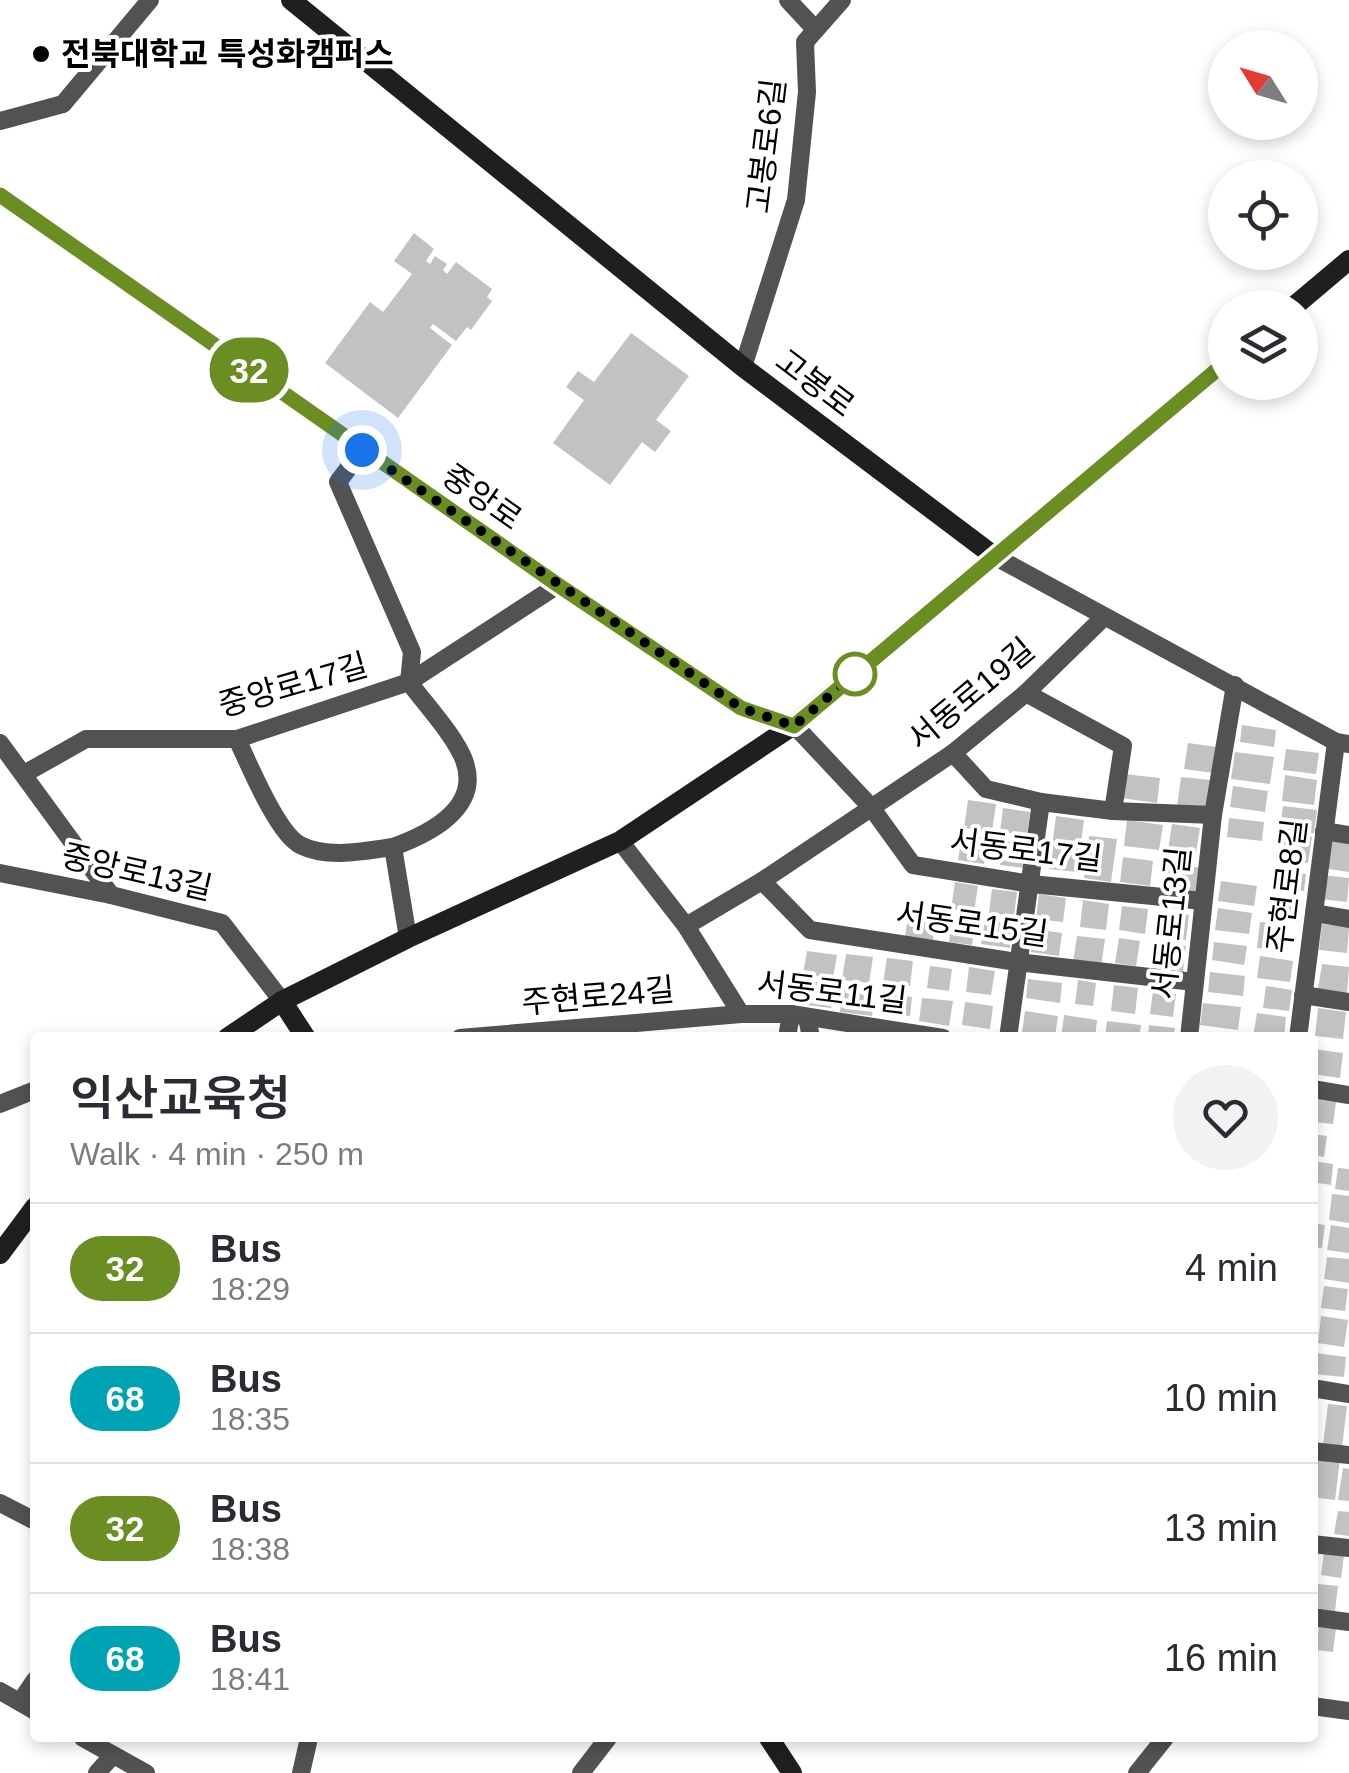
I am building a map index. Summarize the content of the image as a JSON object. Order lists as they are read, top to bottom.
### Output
{
  "streets": {
    "street": [
      "고봉로6길",
      "고봉로",
      "중앙로",
      "중앙로17길",
      "서동로19길",
      "서동로17길",
      "중앙로13길",
      "주현로8길",
      "서동로13길",
      "서동로15길",
      "서동로11길",
      "주현로24길"
    ]
  },
  "crossings": [
    ["고봉로6길", "고봉로"],
    ["고봉로", "서동로19길"],
    ["고봉로", "주현로8길"],
    ["고봉로", "서동로13길"],
    ["중앙로", "중앙로17길"],
    ["서동로19길", "서동로17길"],
    ["서동로19길", "서동로13길"],
    ["서동로19길", "서동로15길"],
    ["서동로19길", "서동로11길"],
    ["서동로17길", "서동로13길"],
    ["서동로13길", "서동로15길"],
    ["서동로11길", "주현로24길"]
  ],
  "places": ["전북대학교 특성화캠퍼스"],
  "lines": ["bus line 32"],
  "north": "top left",
  "page": {
    "on_map": "32",
    "heading": ["익산교육청", "Walk · 4 min · 250 m"],
    "list": [
      {
        "mark": "32",
        "name": "Bus",
        "note": "18:29",
        "value": "4 min"
      },
      {
        "mark": "68",
        "name": "Bus",
        "note": "18:35",
        "value": "10 min"
      },
      {
        "mark": "32",
        "name": "Bus",
        "note": "18:38",
        "value": "13 min"
      },
      {
        "mark": "68",
        "name": "Bus",
        "note": "18:41",
        "value": "16 min"
      }
    ]
  }
}
